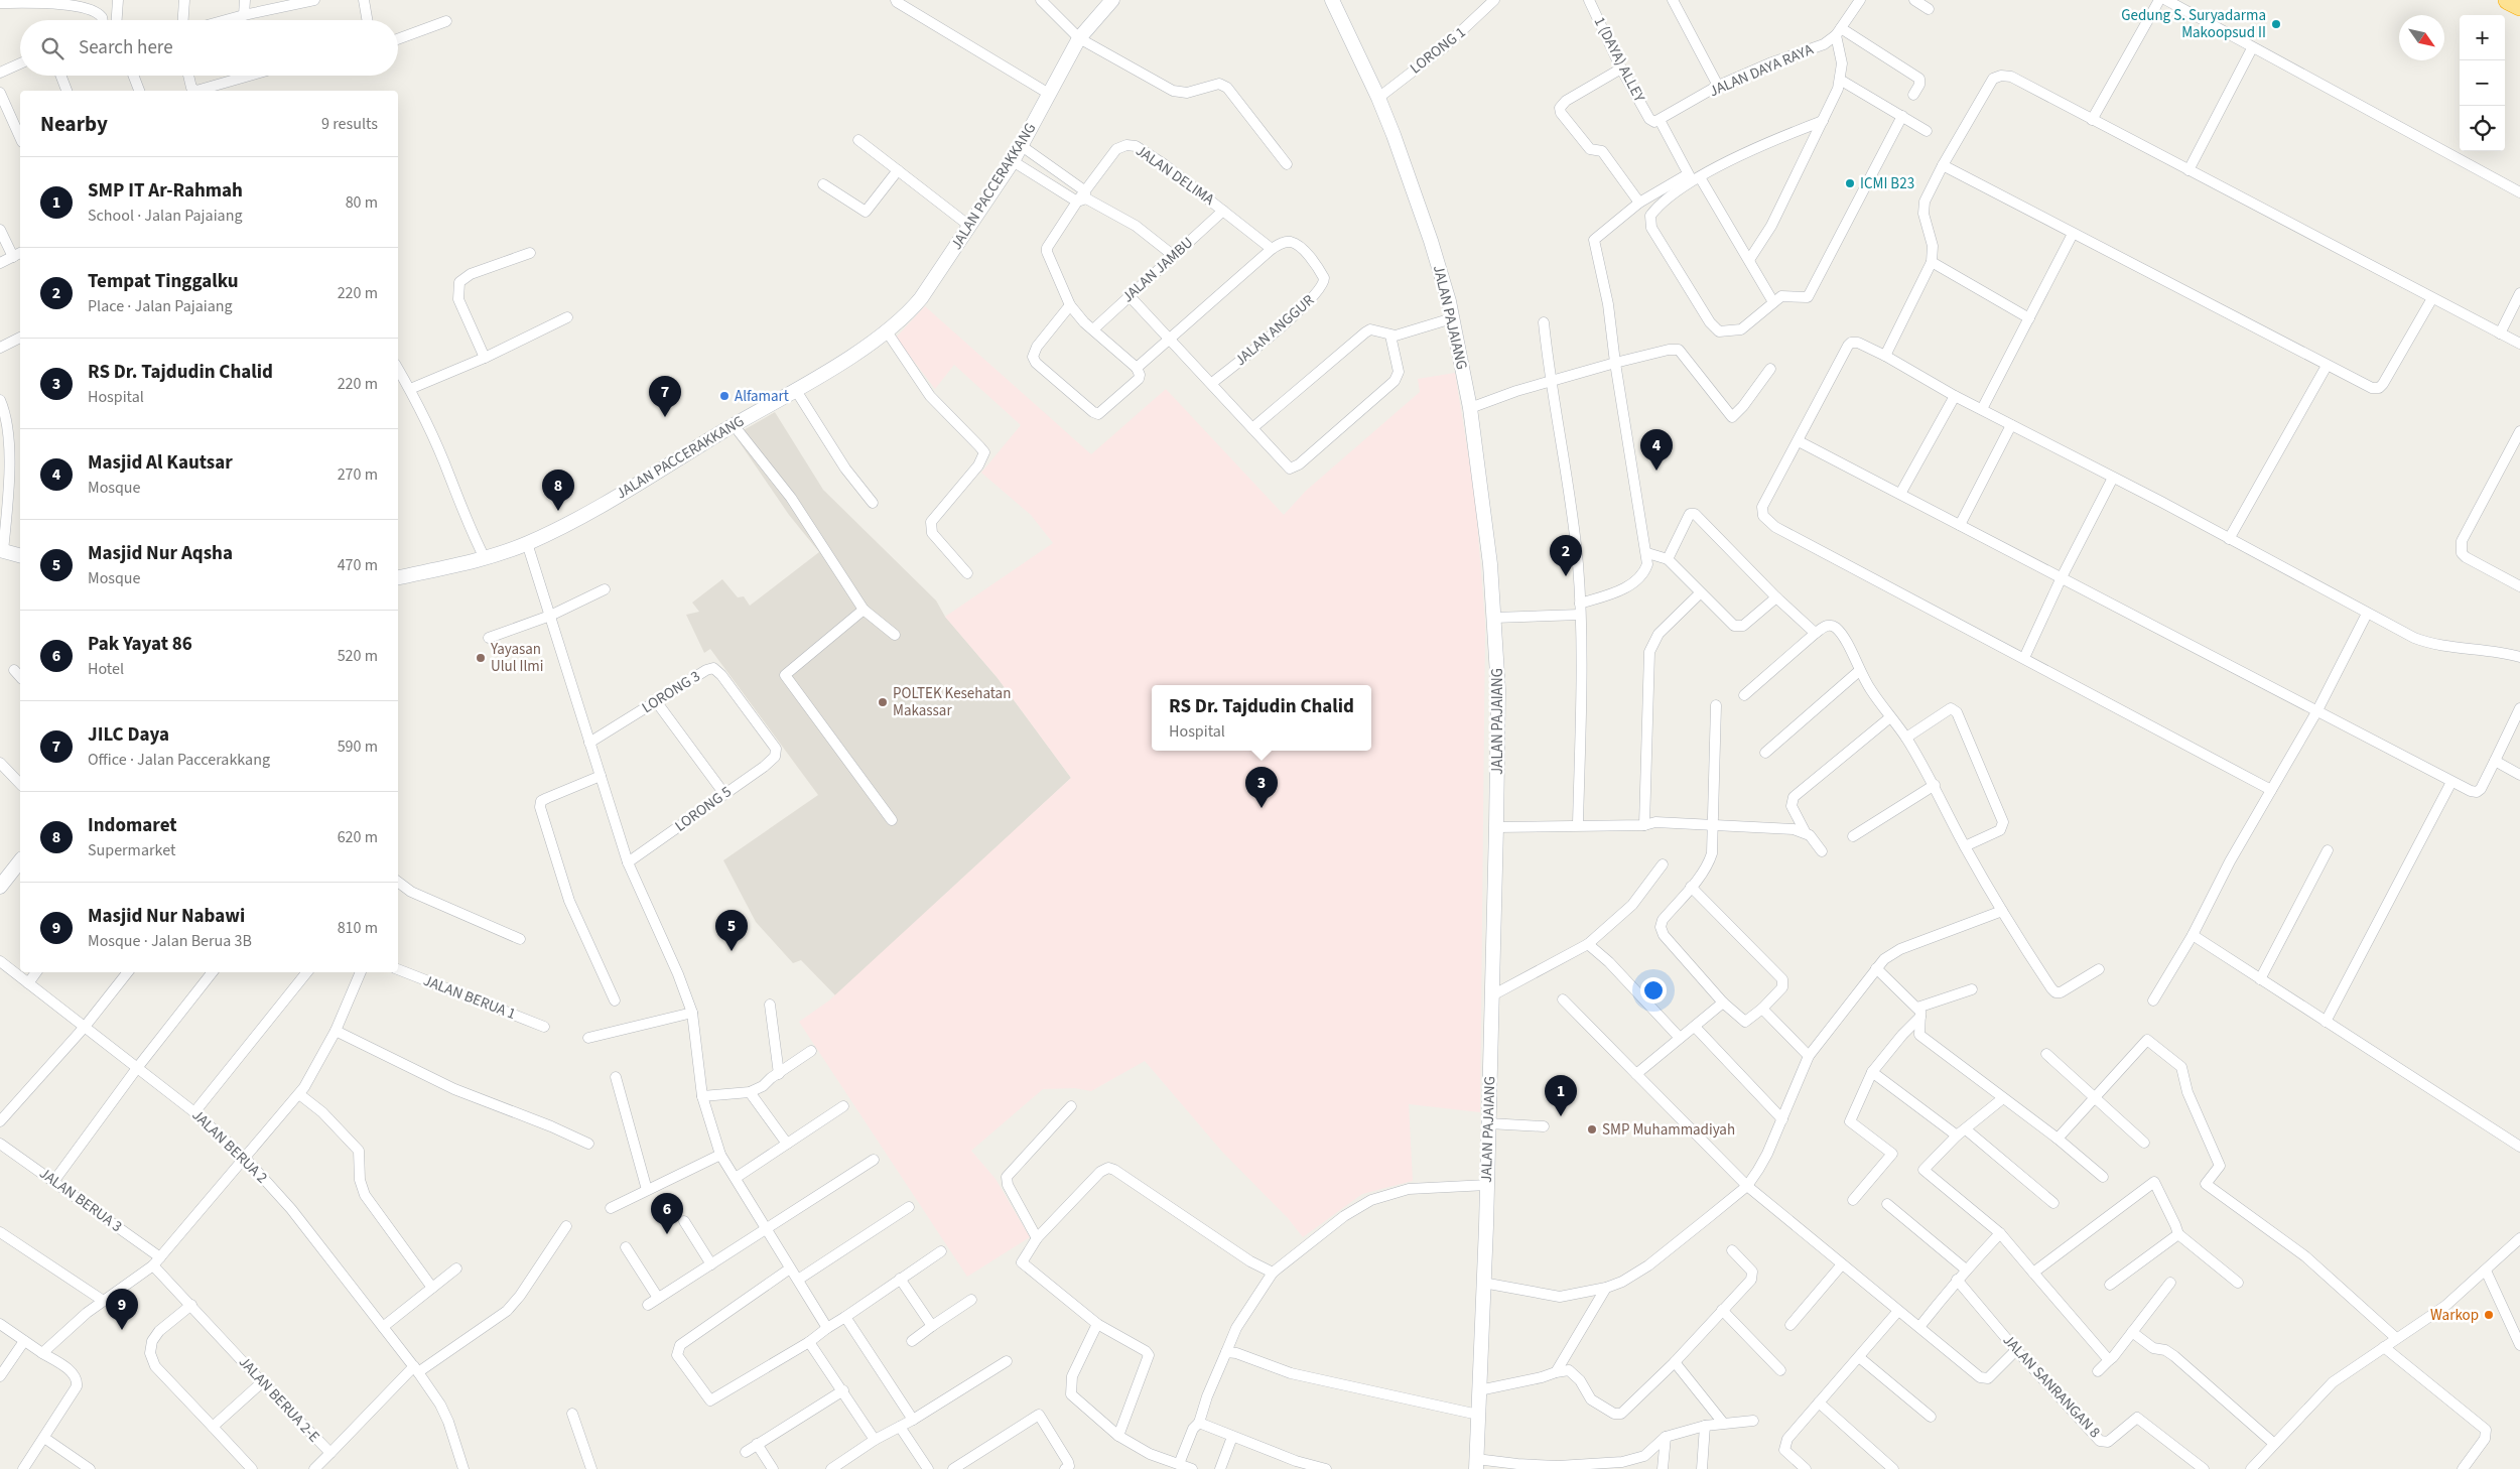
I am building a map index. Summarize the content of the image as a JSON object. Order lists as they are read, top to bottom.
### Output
{
  "streets": {
    "main road": ["JALAN PACCERAKKANG", "JALAN PAJAIANG"],
    "street": [
      "LORONG 1",
      "1 (DAYA) ALLEY",
      "JALAN DAYA RAYA",
      "JALAN DELIMA",
      "JALAN JAMBU",
      "JALAN ANGGUR",
      "LORONG 3",
      "LORONG 5",
      "JALAN BERUA 1",
      "JALAN BERUA 2",
      "JALAN BERUA 3",
      "JALAN SANRANGAN 8",
      "JALAN BERUA 2-E"
    ]
  },
  "crossings": [
    ["LORONG 1", "JALAN PAJAIANG"],
    ["1 (DAYA) ALLEY", "JALAN DAYA RAYA"],
    ["JALAN DELIMA", "JALAN JAMBU"],
    ["JALAN DELIMA", "JALAN ANGGUR"],
    ["LORONG 3", "LORONG 5"],
    ["JALAN BERUA 2", "JALAN BERUA 2-E"],
    ["JALAN BERUA 3", "JALAN BERUA 2-E"]
  ],
  "places": [
    "Gedung S. Suryadarma Makoopsud II",
    "ICMI B23",
    "Alfamart",
    "Yayasan Ulul Ilmi",
    "POLTEK Kesehatan Makassar",
    "SMP Muhammadiyah",
    "Warkop"
  ],
  "north": "bottom right",
  "page": {
    "map_buttons": ["+", "−"],
    "search": "Search here",
    "heading": ["Nearby", "9 results"],
    "list": [
      {
        "mark": "1",
        "name": "SMP IT Ar-Rahmah",
        "note": "School · Jalan Pajaiang",
        "value": "80 m"
      },
      {
        "mark": "2",
        "name": "Tempat Tinggalku",
        "note": "Place · Jalan Pajaiang",
        "value": "220 m"
      },
      {
        "mark": "3",
        "name": "RS Dr. Tajdudin Chalid",
        "note": "Hospital",
        "value": "220 m"
      },
      {
        "mark": "4",
        "name": "Masjid Al Kautsar",
        "note": "Mosque",
        "value": "270 m"
      },
      {
        "mark": "5",
        "name": "Masjid Nur Aqsha",
        "note": "Mosque",
        "value": "470 m"
      },
      {
        "mark": "6",
        "name": "Pak Yayat 86",
        "note": "Hotel",
        "value": "520 m"
      },
      {
        "mark": "7",
        "name": "JILC Daya",
        "note": "Office · Jalan Paccerakkang",
        "value": "590 m"
      },
      {
        "mark": "8",
        "name": "Indomaret",
        "note": "Supermarket",
        "value": "620 m"
      },
      {
        "mark": "9",
        "name": "Masjid Nur Nabawi",
        "note": "Mosque · Jalan Berua 3B",
        "value": "810 m"
      }
    ],
    "pins": [
      "7",
      "4",
      "8",
      "2",
      "3",
      "5",
      "1",
      "6",
      "9"
    ],
    "popup": ["RS Dr. Tajdudin Chalid", "Hospital"]
  }
}
